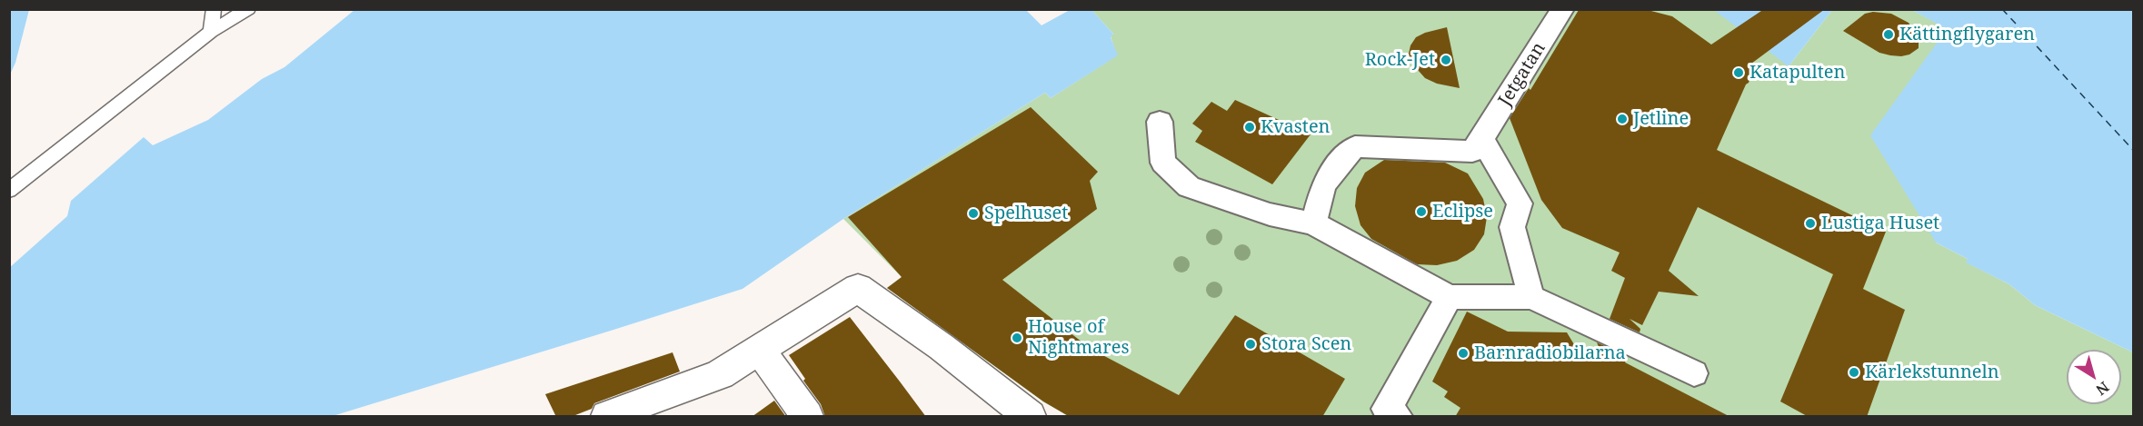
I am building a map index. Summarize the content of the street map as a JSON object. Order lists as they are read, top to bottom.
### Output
{
  "streets": {
    "street": ["Jetgatan"]
  },
  "places": [
    "Kättingflygaren",
    "Rock-Jet",
    "Katapulten",
    "Jetline",
    "Kvasten",
    "Eclipse",
    "Spelhuset",
    "Lustiga Huset",
    "House of Nightmares",
    "Stora Scen",
    "Barnradiobilarna",
    "Kärlekstunneln"
  ],
  "north": "bottom right"
}
